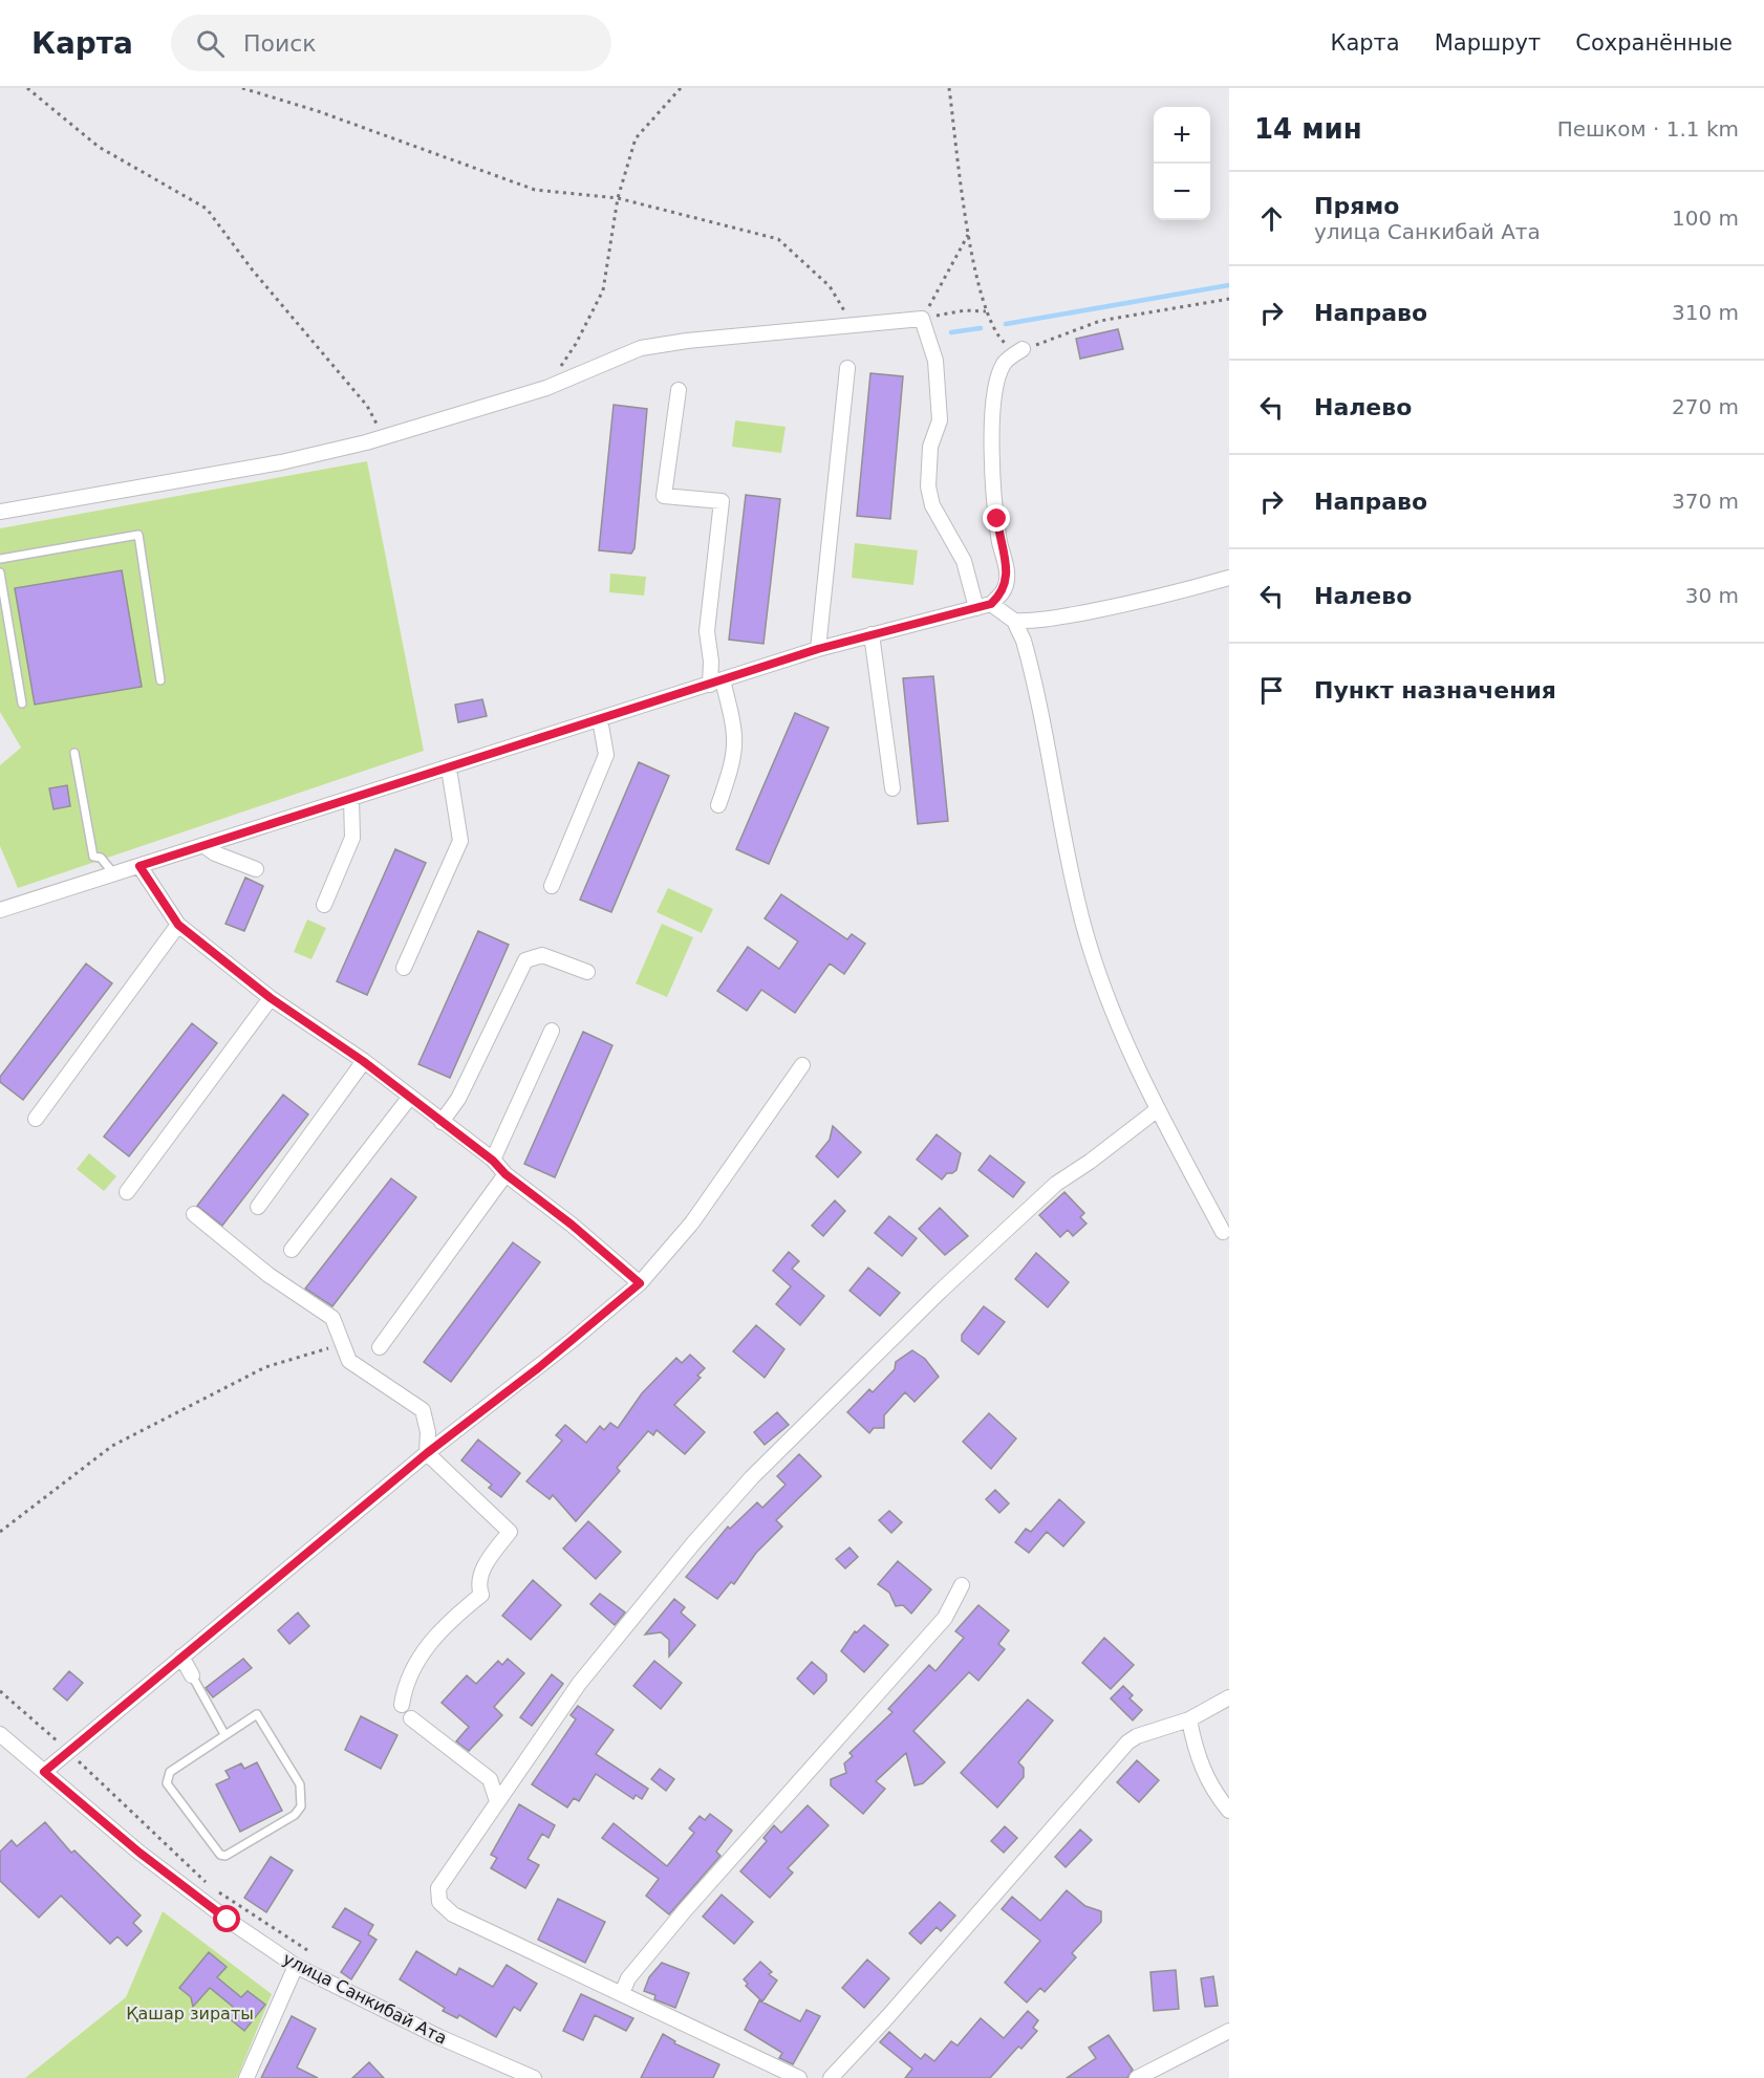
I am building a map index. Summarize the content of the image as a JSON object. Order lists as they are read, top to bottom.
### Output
{
  "streets": {
    "street": ["улица Санкибай Ата"]
  },
  "parks": ["Қашар зираты"],
  "page": {
    "header": "Карта",
    "search": "Поиск",
    "nav": ["Карта", "Маршрут", "Сохранённые"],
    "heading": ["14 мин", "Пешком · 1.1 km"],
    "map_buttons": ["+", "−"],
    "list": [
      ["Прямо", "улица Санкибай Ата", "100 m"],
      ["Направо", "310 m"],
      ["Налево", "270 m"],
      ["Направо", "370 m"],
      ["Налево", "30 m"],
      "Пункт назначения"
    ]
  }
}
